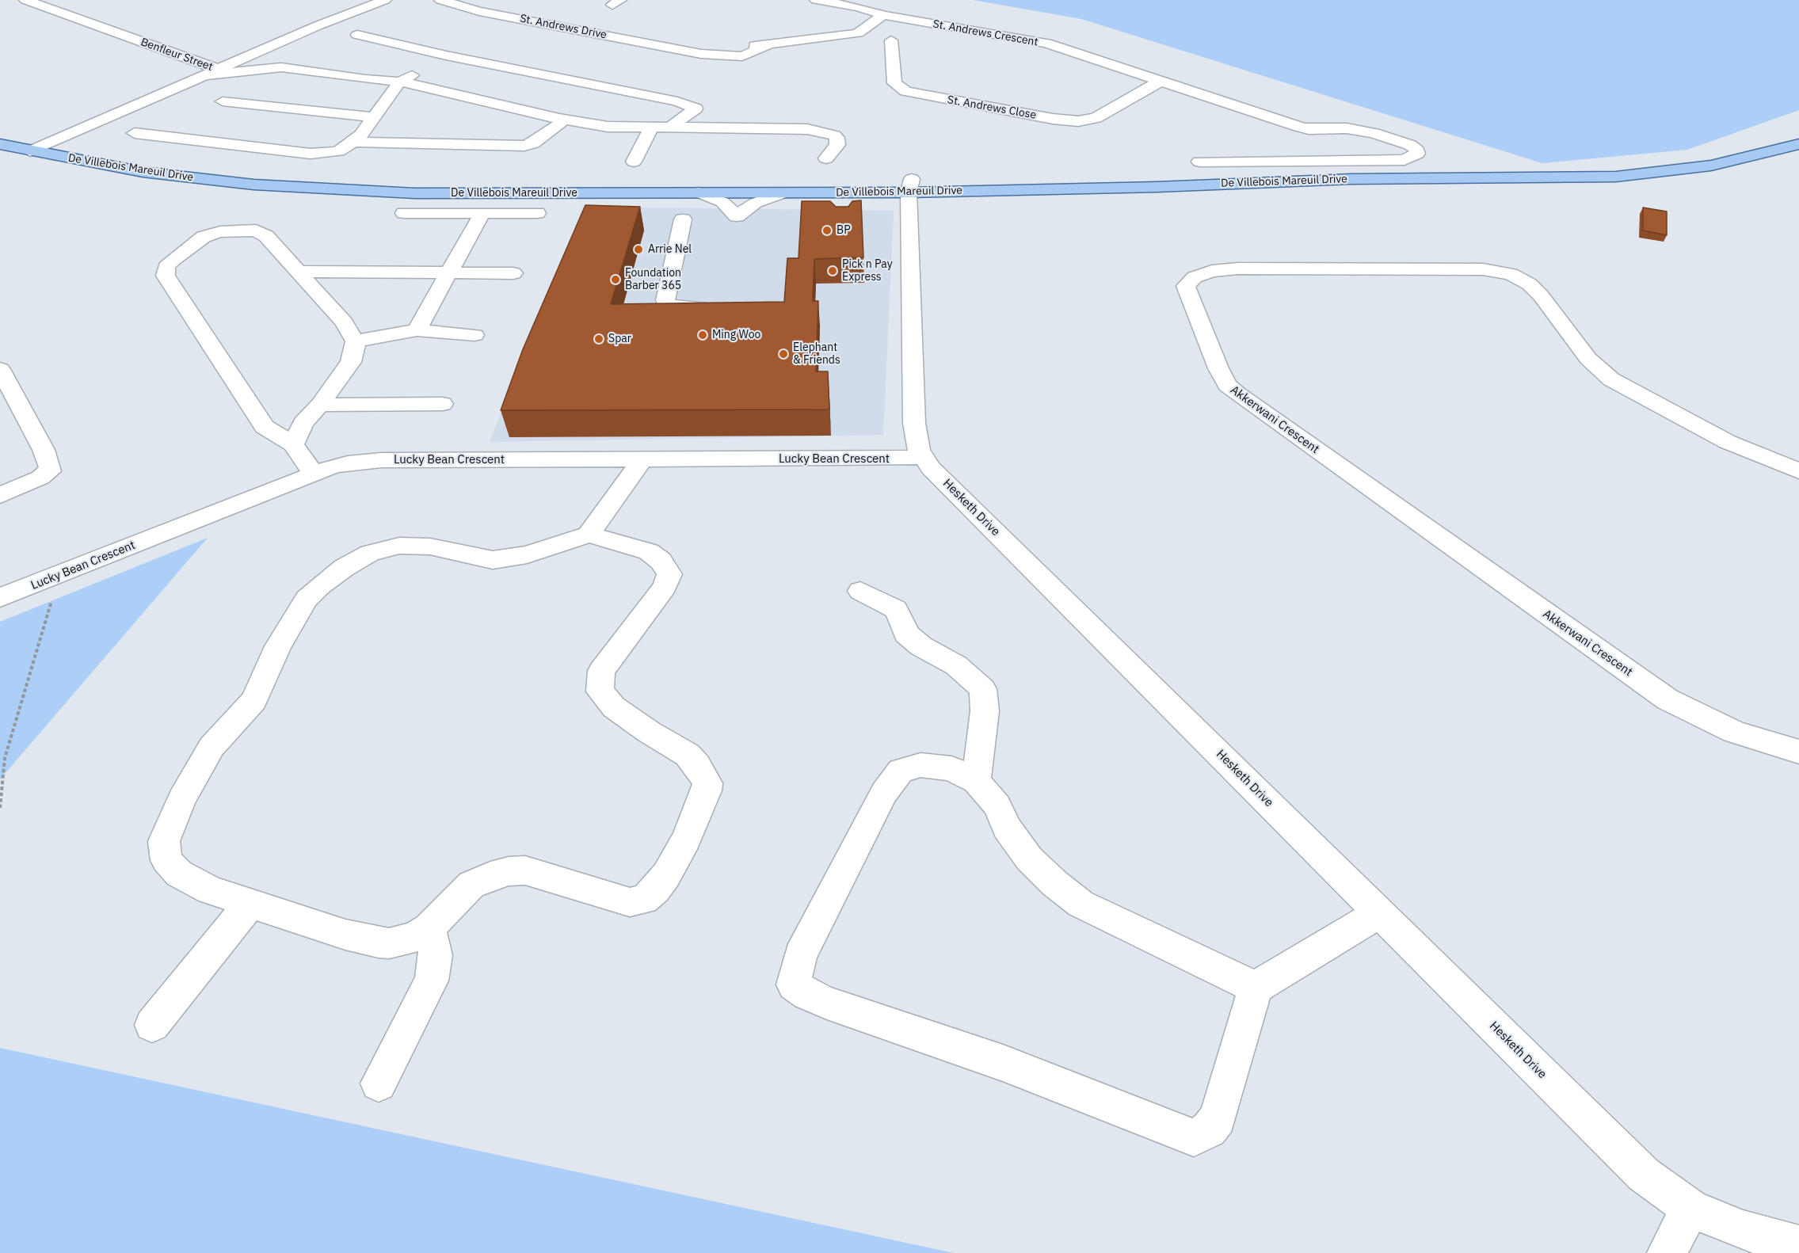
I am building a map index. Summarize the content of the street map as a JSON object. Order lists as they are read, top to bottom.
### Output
{
  "streets": {
    "main road": ["De Villebois Mareuil Drive"],
    "street": [
      "St. Andrews Drive",
      "St. Andrews Crescent",
      "Benfleur Street",
      "St. Andrews Close",
      "Akkerwani Crescent",
      "Lucky Bean Crescent",
      "Hesketh Drive"
    ]
  },
  "crossings": [
    ["St. Andrews Drive", "St. Andrews Crescent"],
    ["St. Andrews Crescent", "St. Andrews Close"],
    ["Benfleur Street", "De Villebois Mareuil Drive"],
    ["De Villebois Mareuil Drive", "Hesketh Drive"],
    ["Lucky Bean Crescent", "Hesketh Drive"]
  ],
  "places": [
    "BP",
    "Arrie Nel",
    "Pick n Pay Express",
    "Foundation Barber 365",
    "Ming Woo",
    "Spar",
    "Elephant & Friends"
  ]
}
